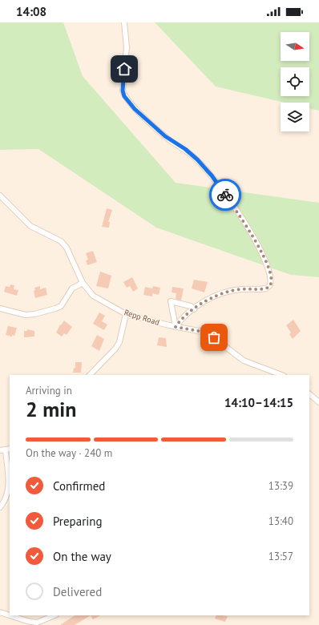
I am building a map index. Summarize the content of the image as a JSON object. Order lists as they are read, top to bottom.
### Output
{
  "streets": {
    "street": ["Repp Road"]
  },
  "north": "right",
  "page": {
    "status": "14:08",
    "heading": ["2 min", "Arriving in", "14:10–14:15"],
    "bar": "On the way · 240 m",
    "list": [
      ["Confirmed", "13:39"],
      ["Preparing", "13:40"],
      ["On the way", "13:57"],
      "Delivered"
    ]
  }
}
